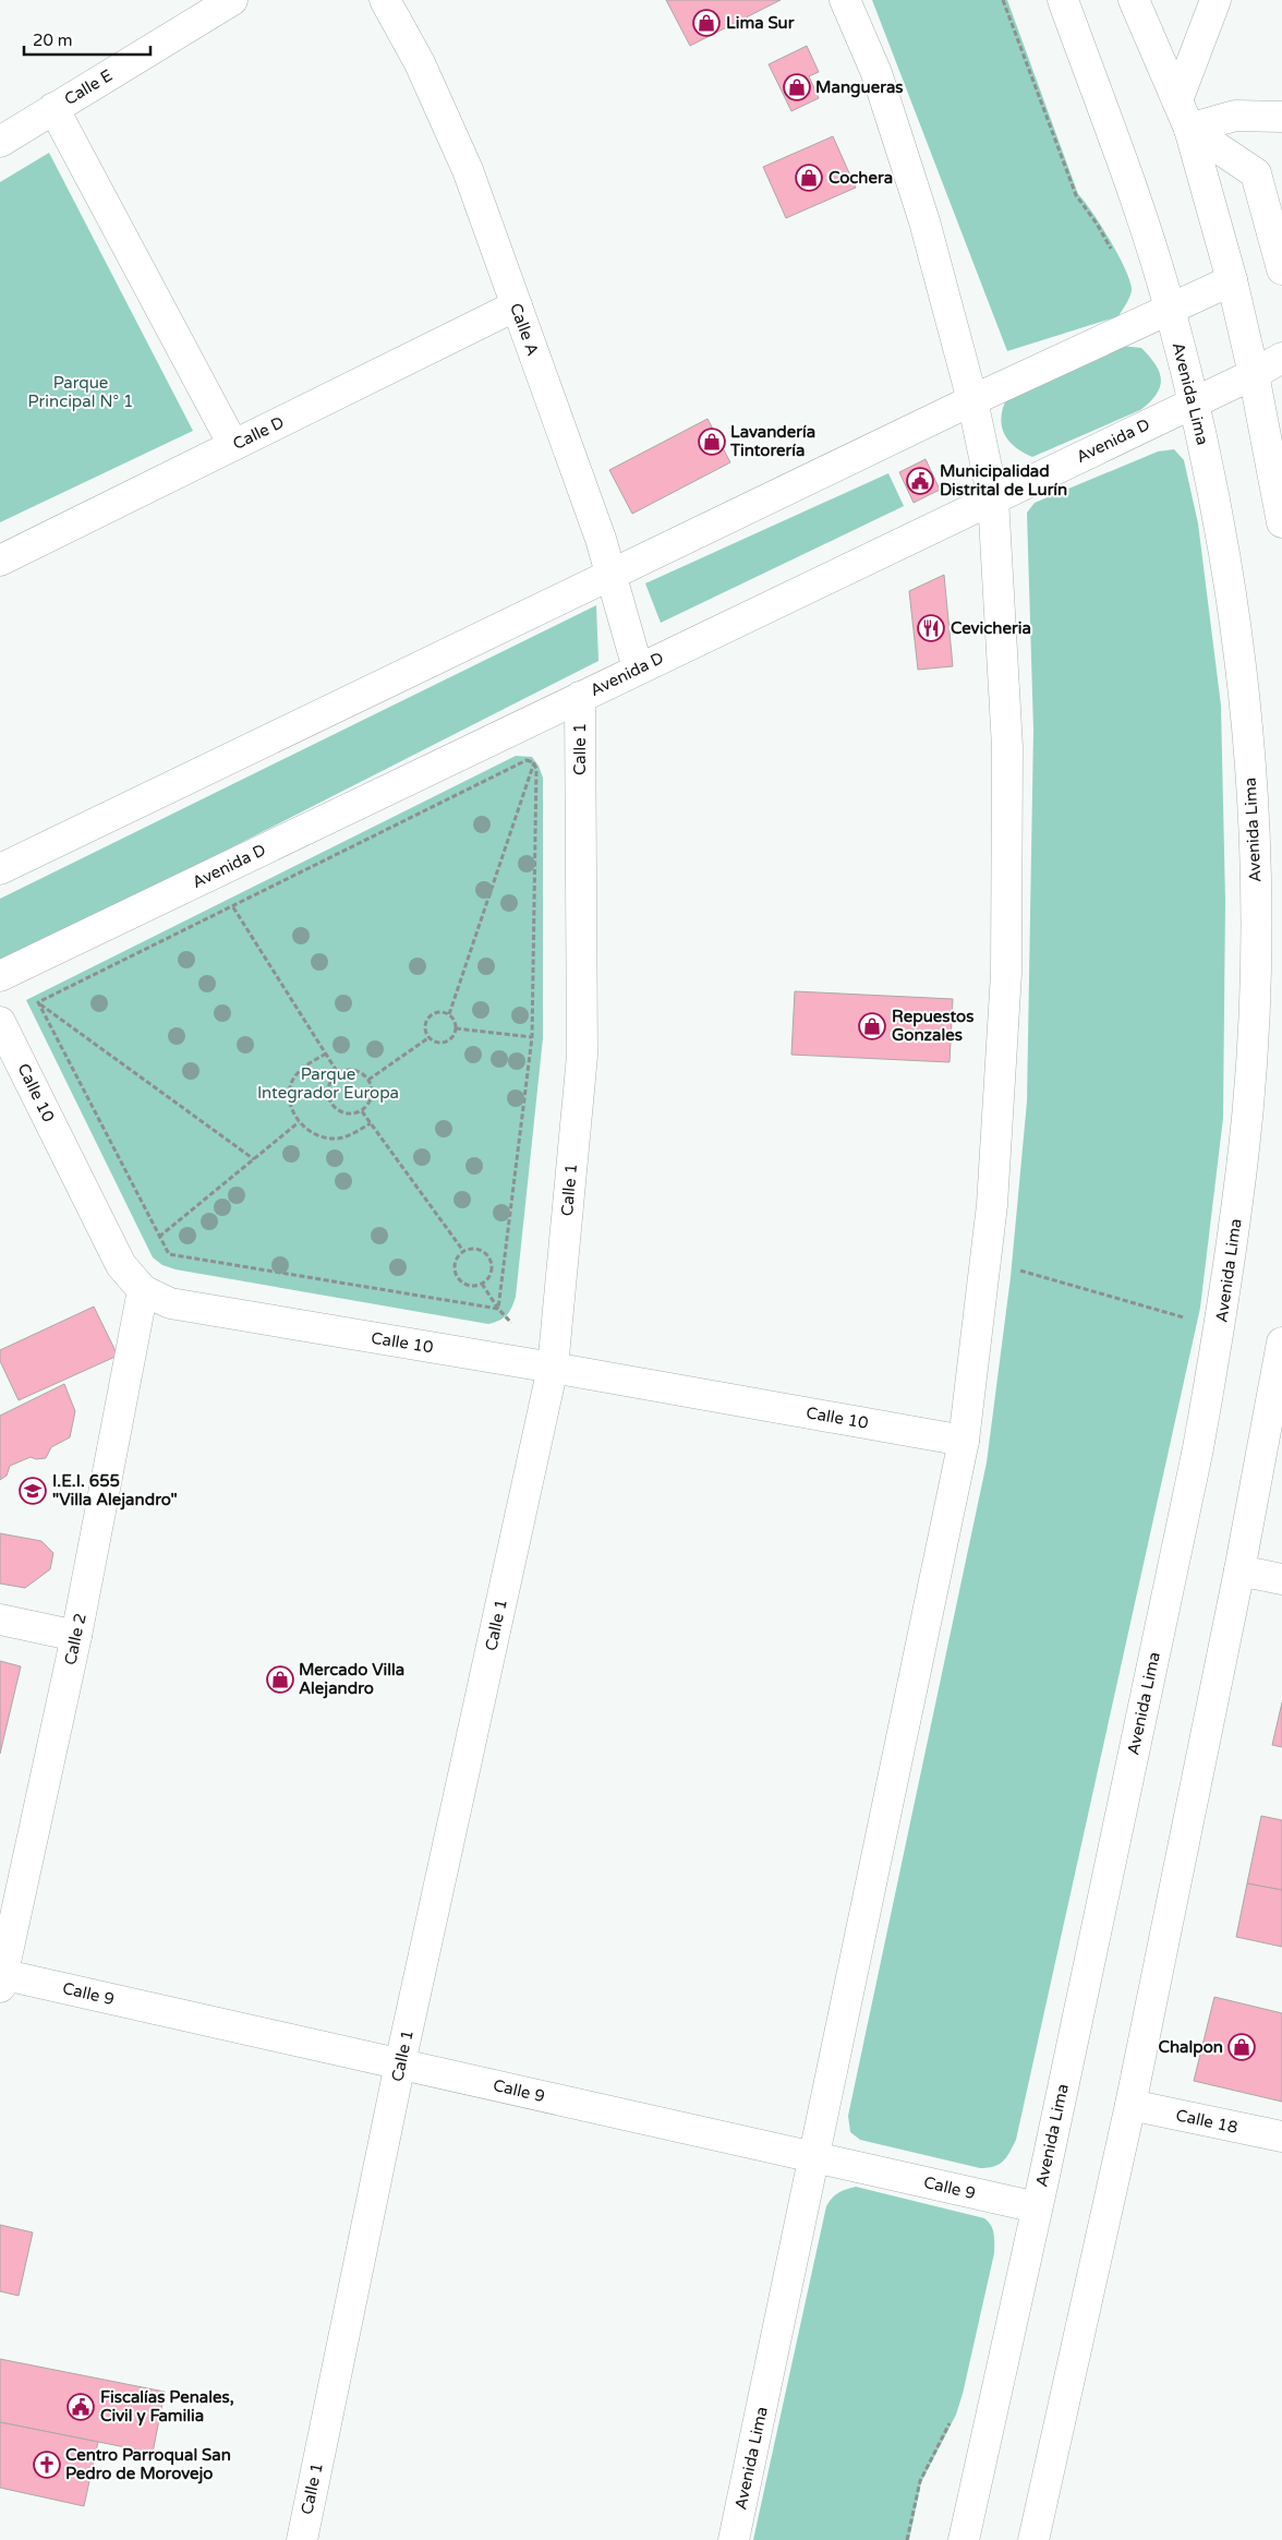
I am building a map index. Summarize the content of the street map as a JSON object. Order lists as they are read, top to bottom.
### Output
{
  "streets": {
    "street": [
      "Calle E",
      "Calle A",
      "Avenida Lima",
      "Calle D",
      "Avenida D",
      "Calle 1",
      "Calle 10",
      "Calle 2",
      "Calle 9",
      "Calle 18"
    ]
  },
  "crossings": [
    ["Calle A", "Calle D"],
    ["Calle A", "Avenida D"],
    ["Avenida Lima", "Avenida D"],
    ["Avenida Lima", "Calle 10"],
    ["Avenida Lima", "Calle 9"],
    ["Avenida D", "Calle 1"],
    ["Calle 1", "Calle 10"],
    ["Calle 1", "Calle 9"],
    ["Calle 10", "Calle 2"],
    ["Calle 2", "Calle 9"]
  ],
  "parks": ["Parque Principal N° 1", "Parque Integrador Europa"],
  "places": {
    "shop": [
      "Lima Sur",
      "Mangueras",
      "Cochera",
      "Lavandería Tintorería",
      "Repuestos Gonzales",
      "Mercado Villa Alejandro",
      "Chalpon"
    ],
    "public building": ["Municipalidad Distrital de Lurín", "Fiscalías Penales, Civil y Familia"],
    "restaurant": ["Cevicheria"],
    "school or university": ["I.E.I. 655 \"Villa Alejandro\""],
    "church": ["Centro Parroqual San Pedro de Morovejo"]
  },
  "scale_bar": "20 m"
}
